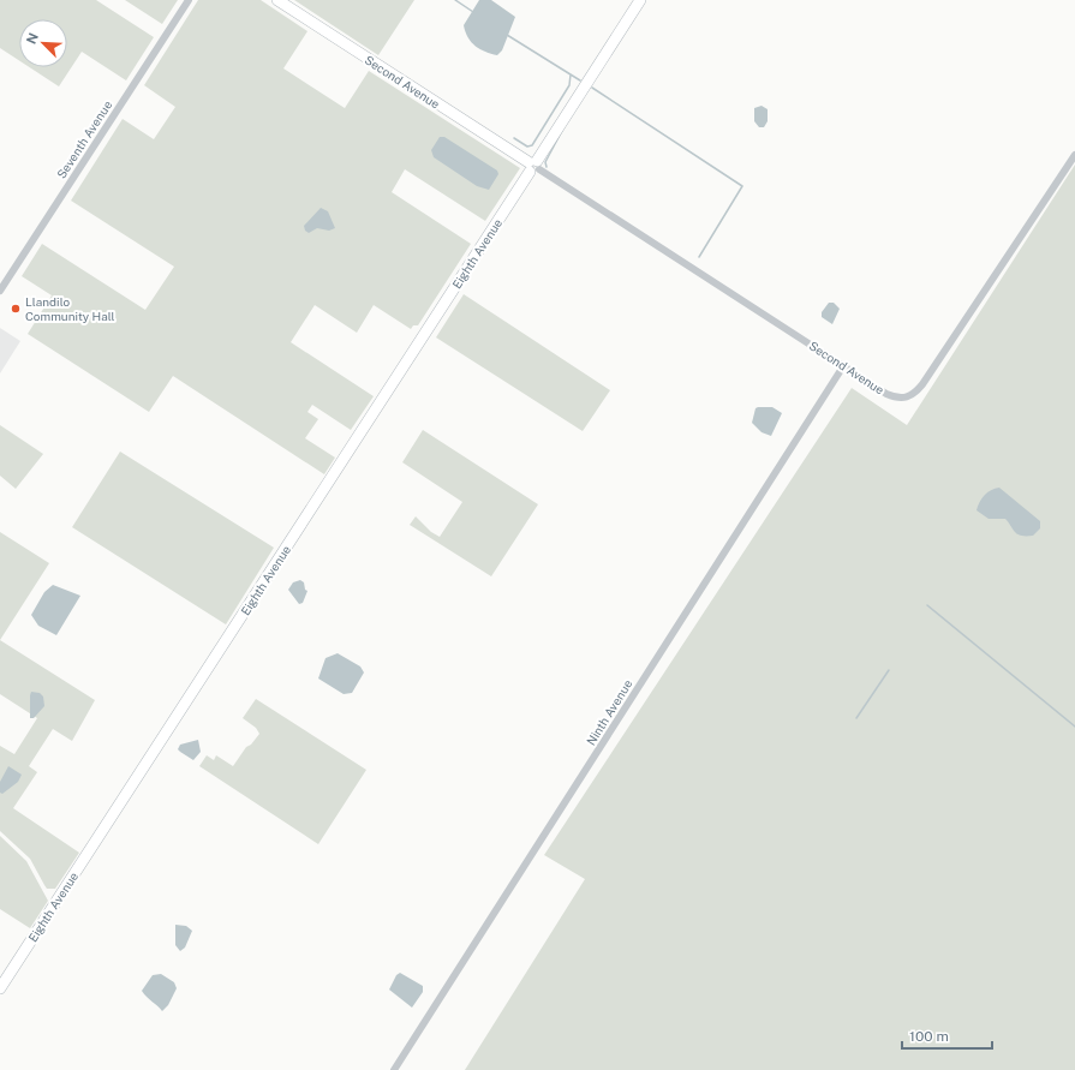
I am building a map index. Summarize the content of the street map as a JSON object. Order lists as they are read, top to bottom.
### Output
{
  "streets": {
    "main road": ["Second Avenue", "Eighth Avenue"],
    "street": ["Seventh Avenue", "Ninth Avenue"]
  },
  "crossings": [
    ["Second Avenue", "Eighth Avenue"],
    ["Second Avenue", "Ninth Avenue"]
  ],
  "places": ["Llandilo Community Hall"],
  "scale_bar": "100 m",
  "north": "top left"
}
